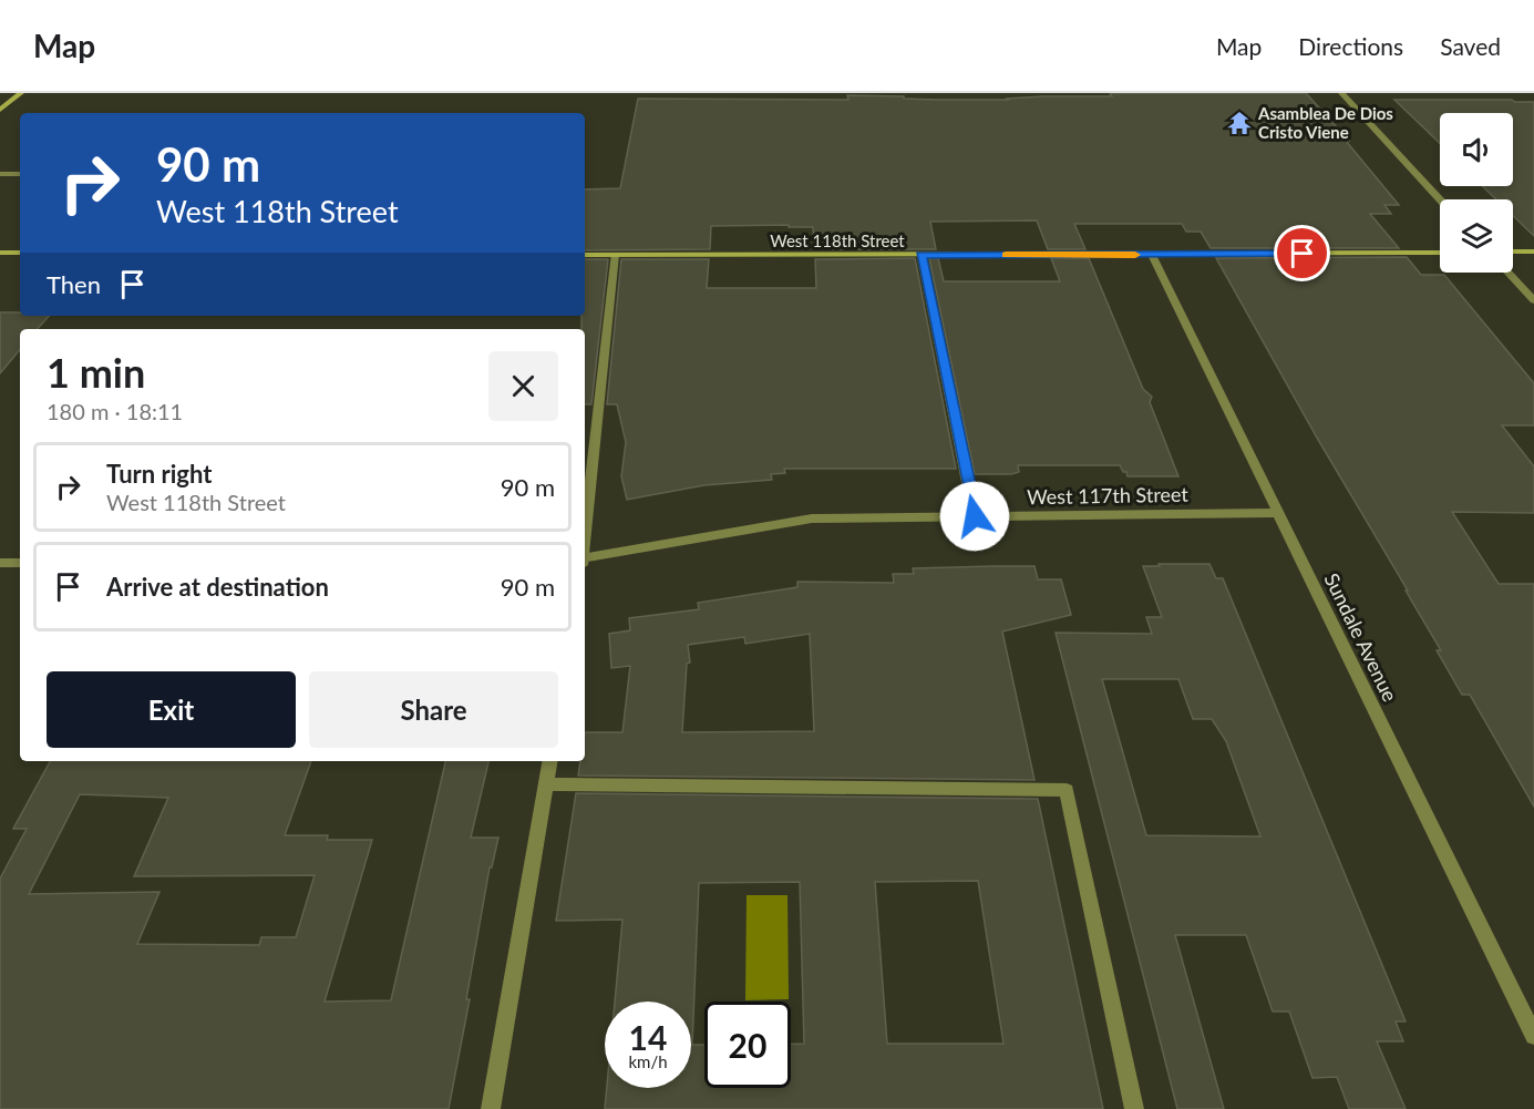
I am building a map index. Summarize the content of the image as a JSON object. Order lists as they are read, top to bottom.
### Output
{
  "streets": {
    "street": ["West 118th Street", "West 117th Street", "Sundale Avenue"]
  },
  "crossings": [
    ["West 118th Street", "Sundale Avenue"],
    ["West 117th Street", "Sundale Avenue"]
  ],
  "places": {
    "temple": ["Asamblea De Dios Cristo Viene"]
  },
  "page": {
    "header": "Map",
    "nav": ["Map", "Directions", "Saved"],
    "turn": ["90 m", "West 118th Street"],
    "then": "Then",
    "heading": ["1 min", "180 m · 18:11"],
    "list": [
      {
        "name": "Turn right",
        "note": "West 118th Street",
        "value": "90 m"
      },
      {
        "name": "Arrive at destination",
        "value": "90 m"
      }
    ],
    "buttons": ["Exit", "Share"],
    "speed": "14 km/h",
    "limit": "20"
  }
}
